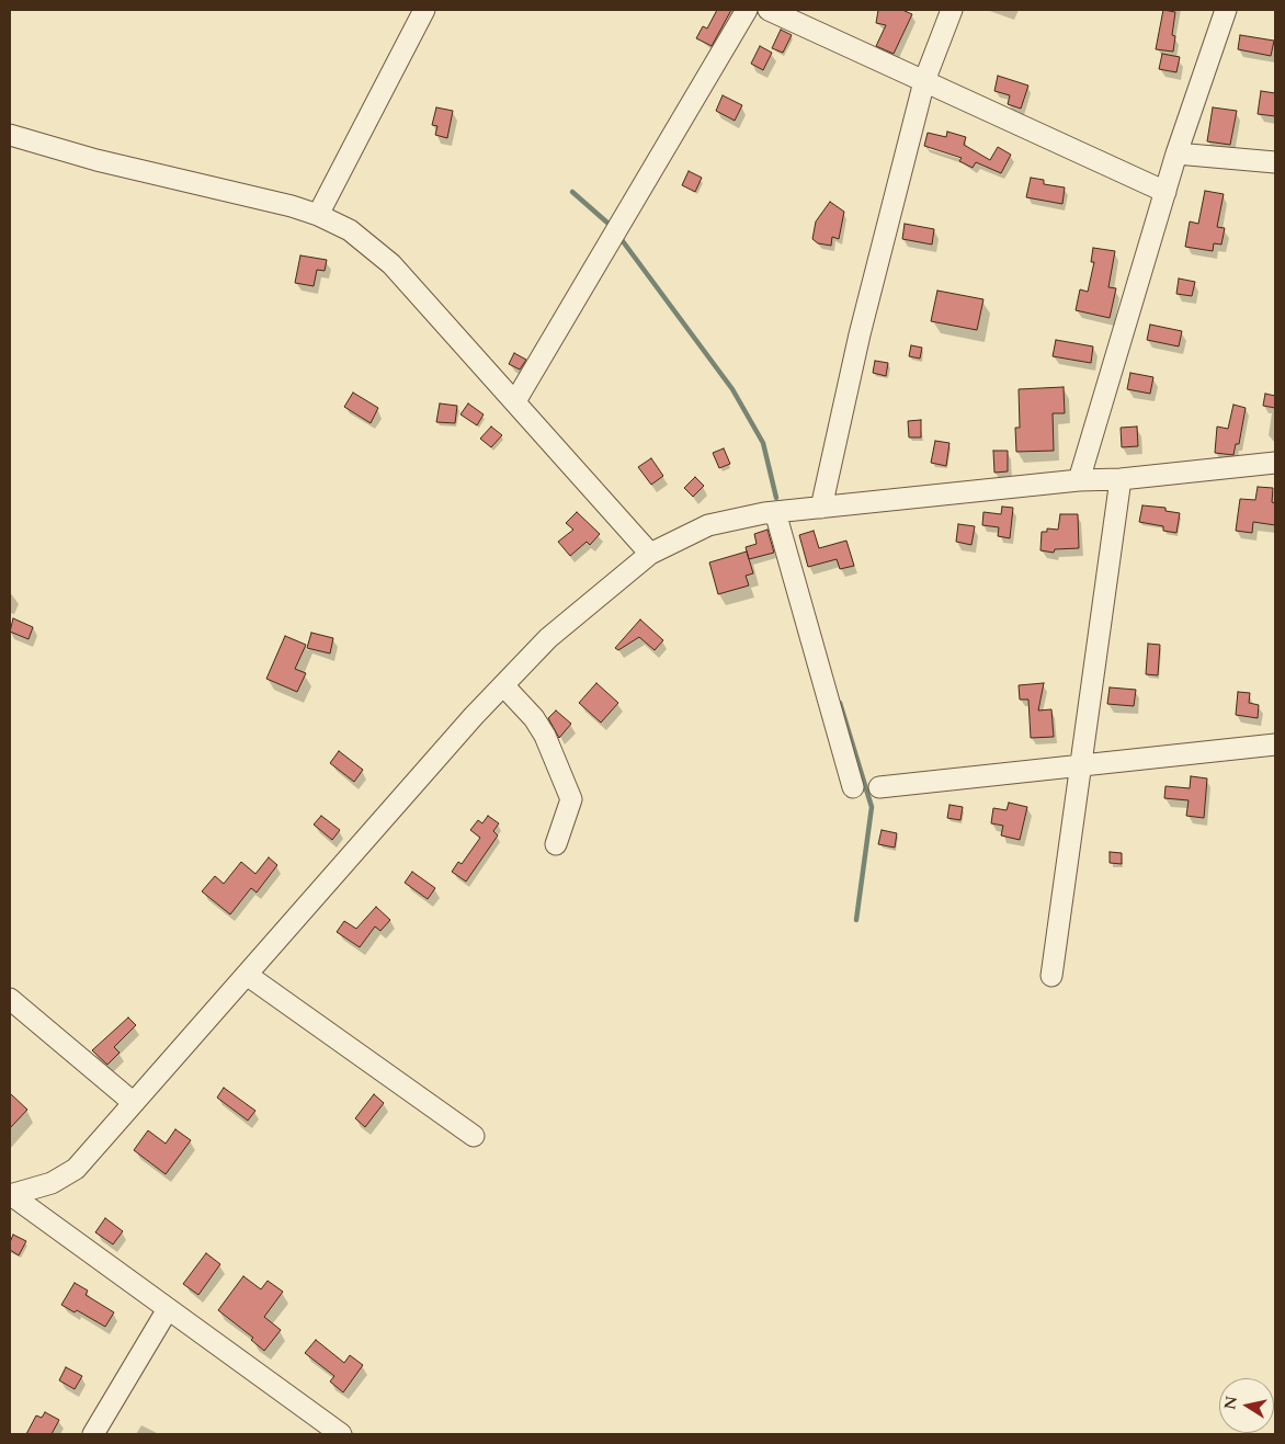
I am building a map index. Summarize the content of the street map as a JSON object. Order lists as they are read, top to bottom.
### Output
{
  "north": "left"
}
